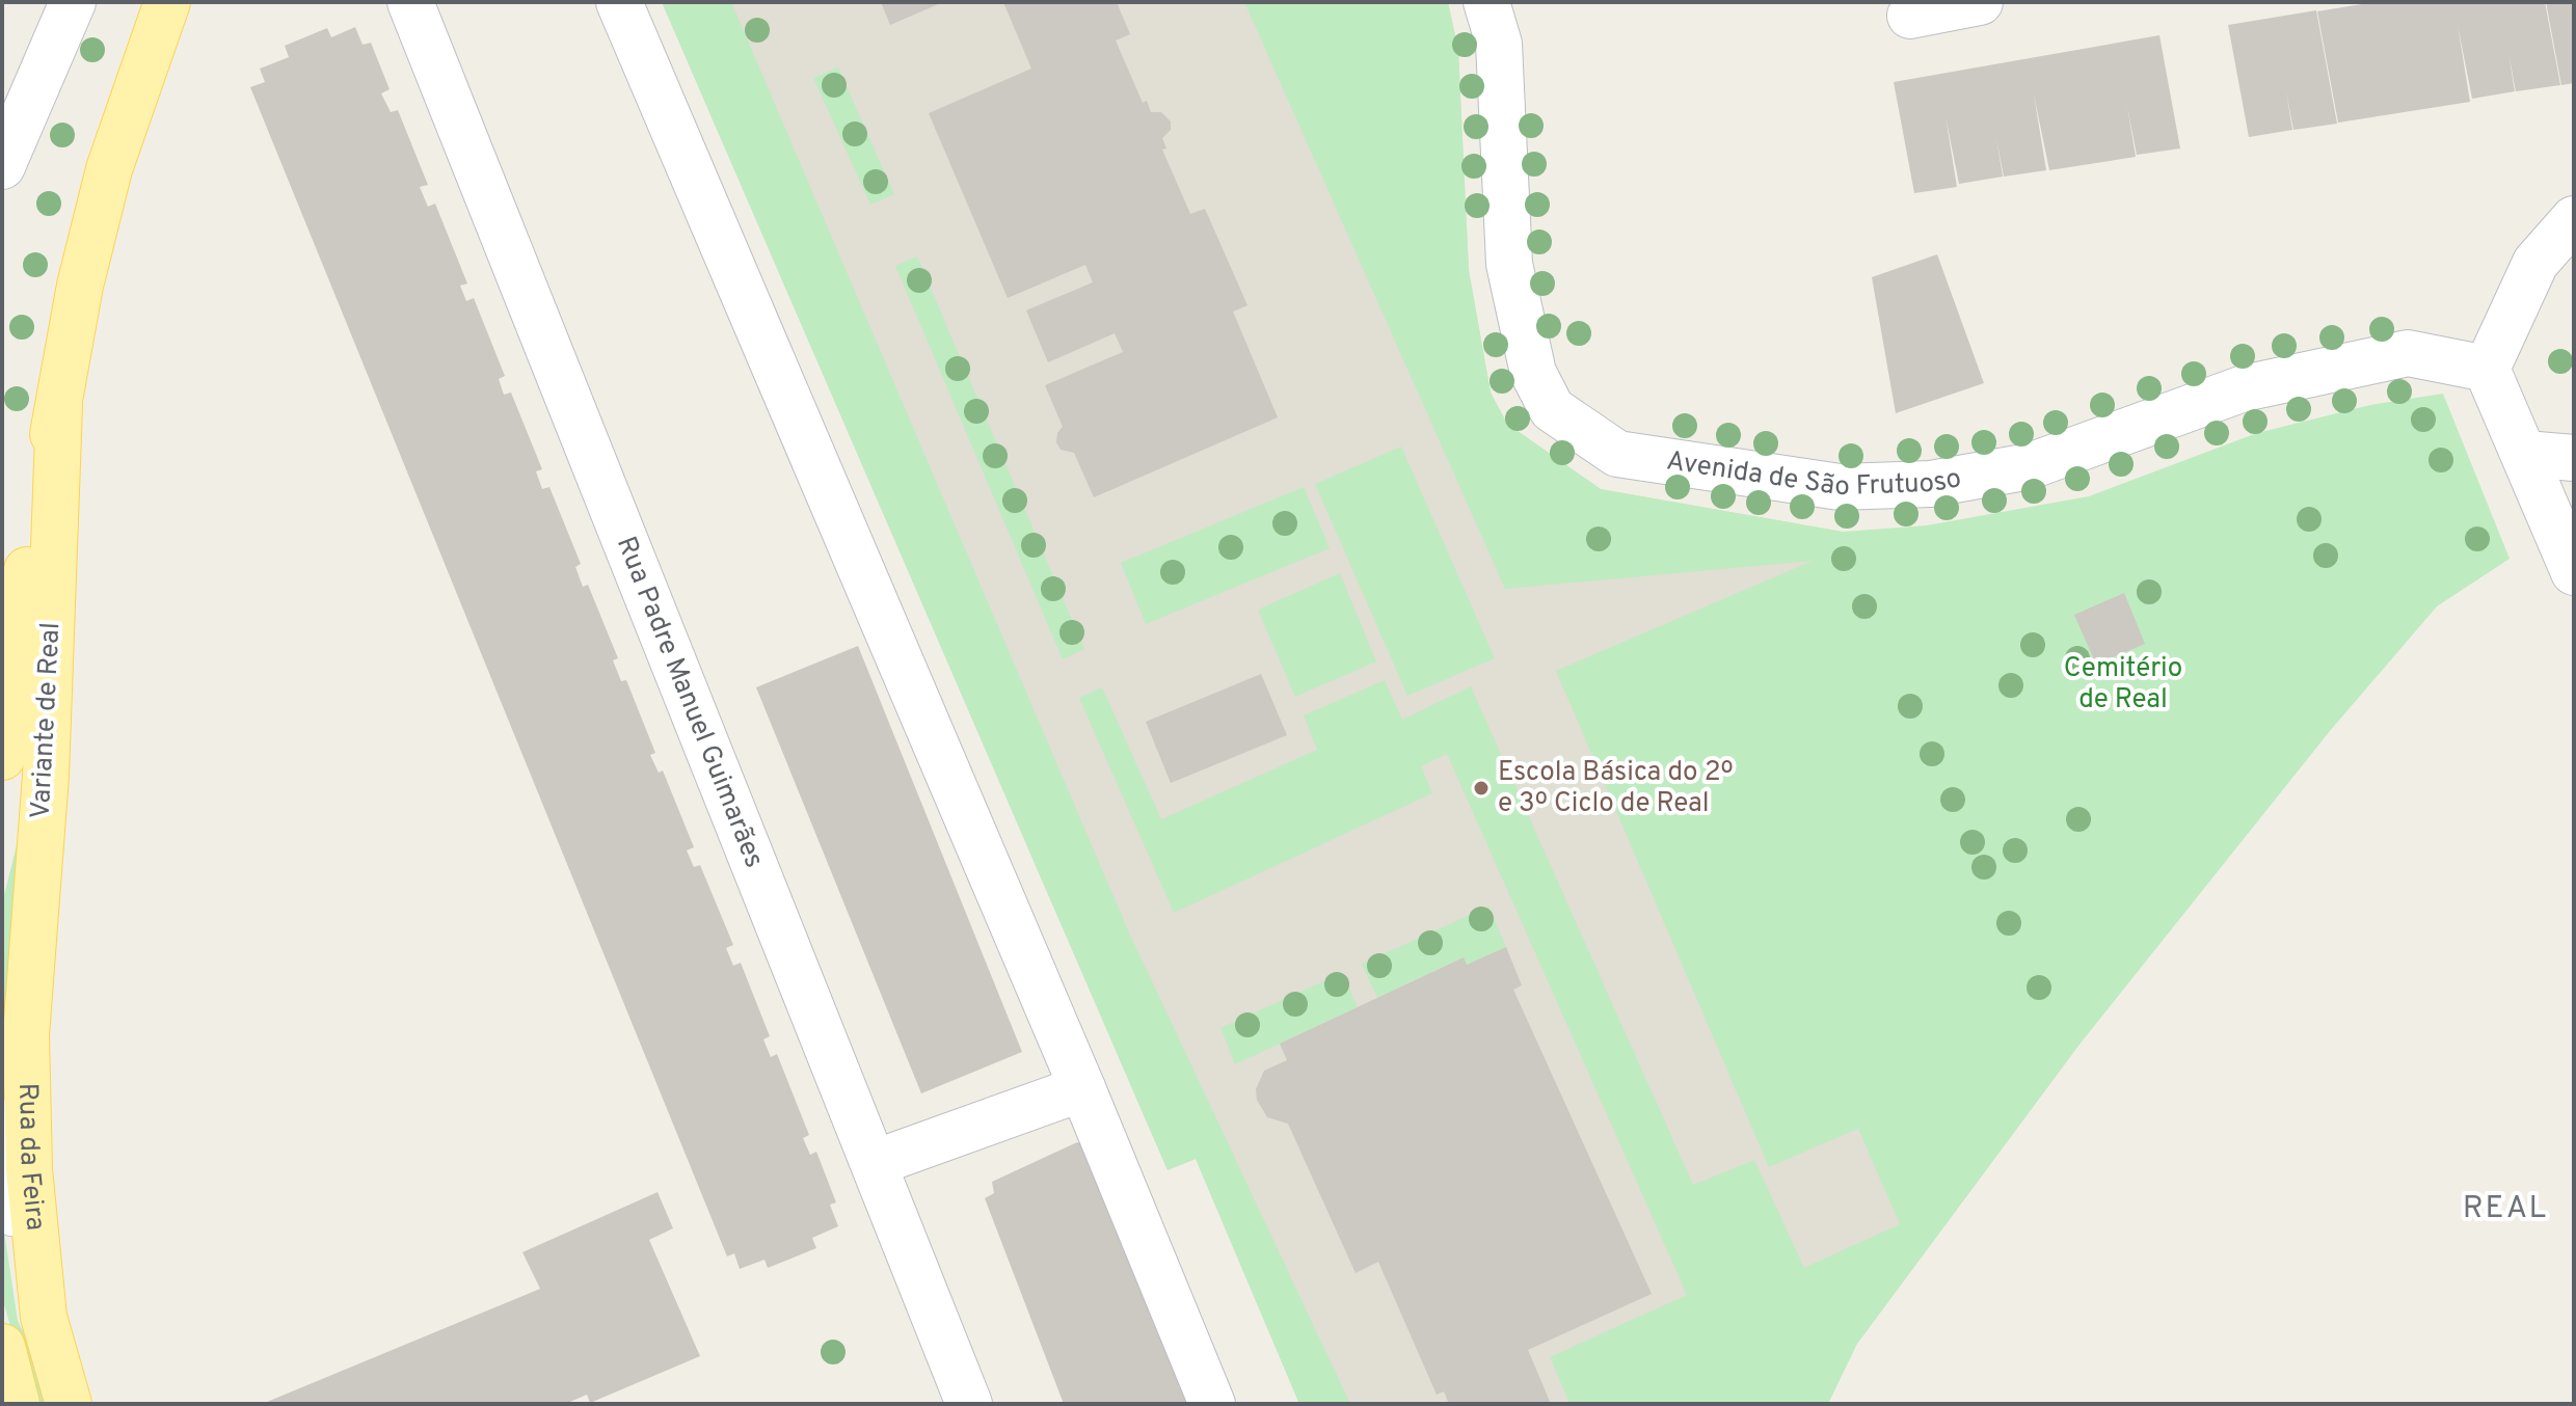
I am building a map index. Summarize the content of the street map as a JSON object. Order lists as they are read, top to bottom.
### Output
{
  "streets": {
    "main road": ["Variante de Real", "Rua da Feira"],
    "street": ["Avenida de São Frutuoso", "Rua Padre Manuel Guimarães"]
  },
  "crossings": [
    ["Variante de Real", "Rua da Feira"]
  ],
  "districts": ["REAL"],
  "parks": ["Cemitério de Real"],
  "places": ["Escola Básica do 2º e 3º Ciclo de Real"]
}
